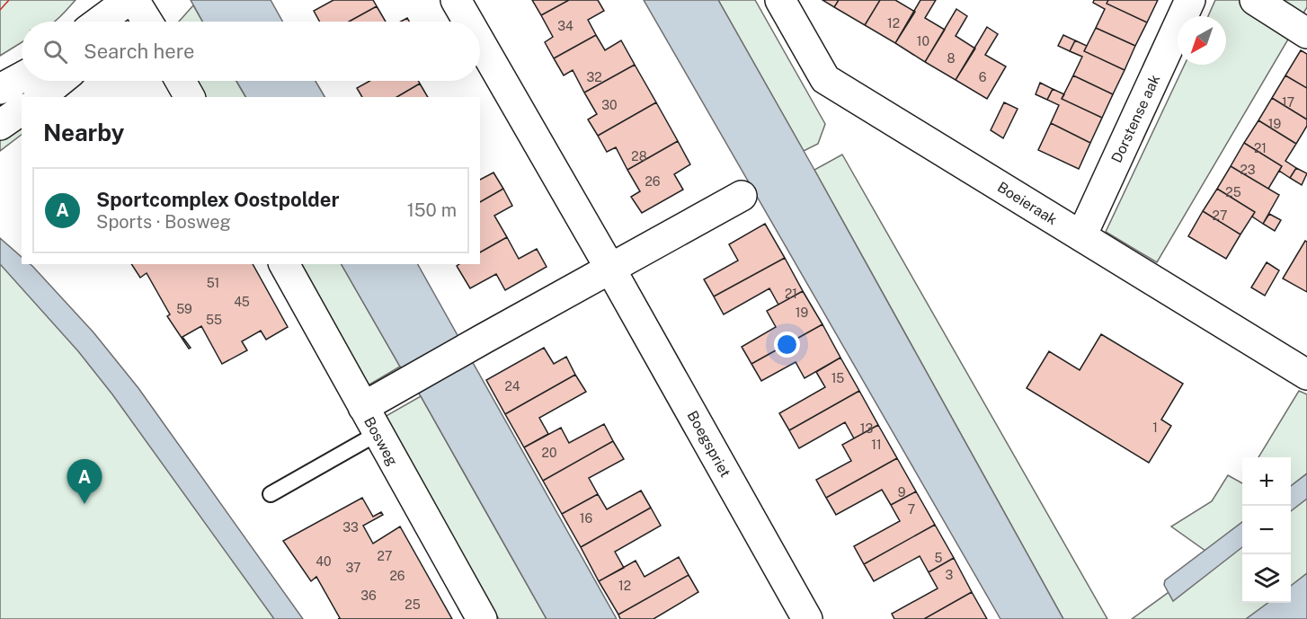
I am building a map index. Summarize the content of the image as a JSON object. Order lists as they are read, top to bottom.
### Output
{
  "streets": {
    "street": [
      "Dorstense aak",
      "Boeieraak",
      "Bosweg",
      "Boegspriet"
    ]
  },
  "crossings": [
    ["Dorstense aak", "Boeieraak"]
  ],
  "house_numbers": [
    "12",
    "34",
    "10",
    "8",
    "32",
    "6",
    "17",
    "30",
    "19",
    "21",
    "28",
    "23",
    "26",
    "25",
    "27",
    "51",
    "21",
    "45",
    "59",
    "19",
    "55",
    "15",
    "24",
    "1",
    "13",
    "11",
    "20",
    "9",
    "7",
    "16",
    "33",
    "27",
    "5",
    "40",
    "37",
    "3",
    "26",
    "12",
    "36",
    "25"
  ],
  "north": "bottom left",
  "page": {
    "search": "Search here",
    "heading": "Nearby",
    "list": [
      {
        "mark": "A",
        "name": "Sportcomplex Oostpolder",
        "note": "Sports · Bosweg",
        "value": "150 m"
      }
    ],
    "map_buttons": ["+", "−"],
    "pins": "A"
  }
}
